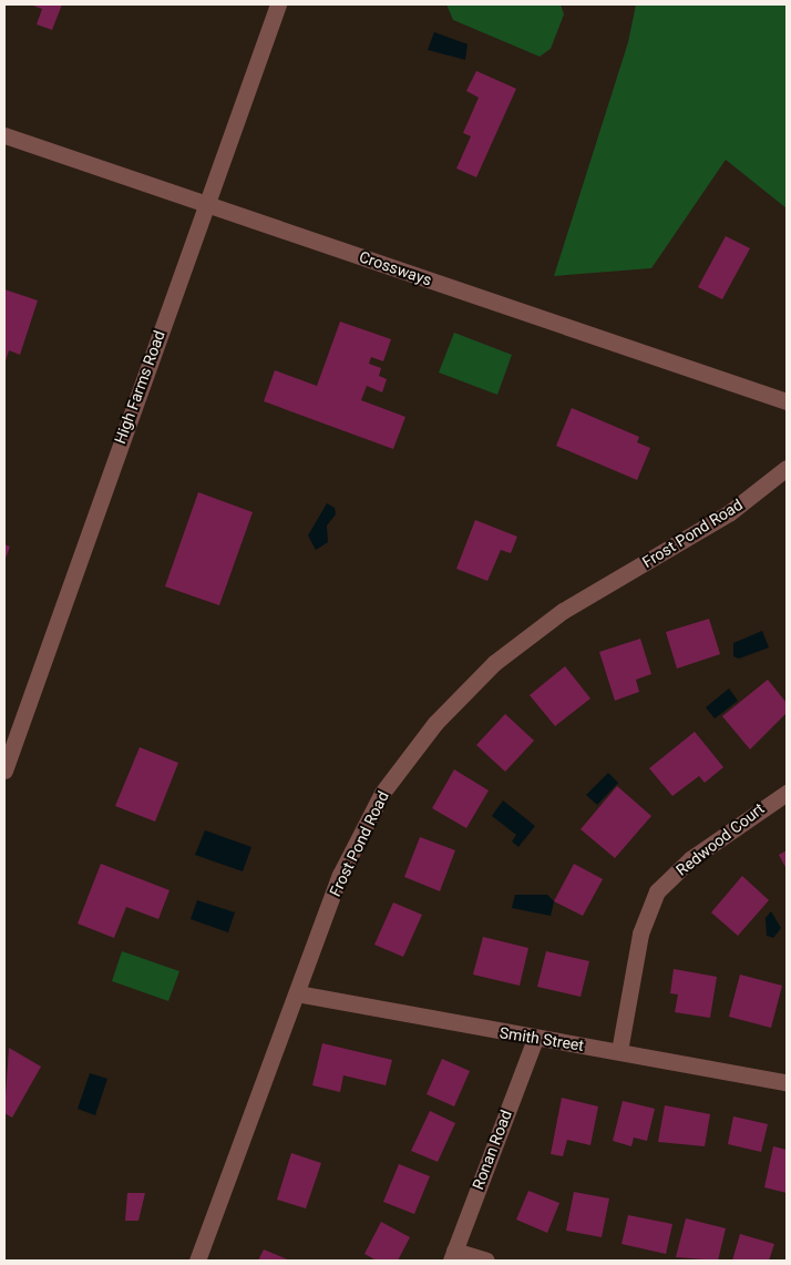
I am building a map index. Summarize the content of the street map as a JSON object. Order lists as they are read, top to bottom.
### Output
{
  "streets": {
    "street": [
      "Crossways",
      "High Farms Road",
      "Frost Pond Road",
      "Redwood Court",
      "Smith Street",
      "Ronan Road"
    ]
  },
  "crossings": [
    ["Crossways", "High Farms Road"],
    ["Frost Pond Road", "Smith Street"],
    ["Redwood Court", "Smith Street"],
    ["Smith Street", "Ronan Road"]
  ]
}
